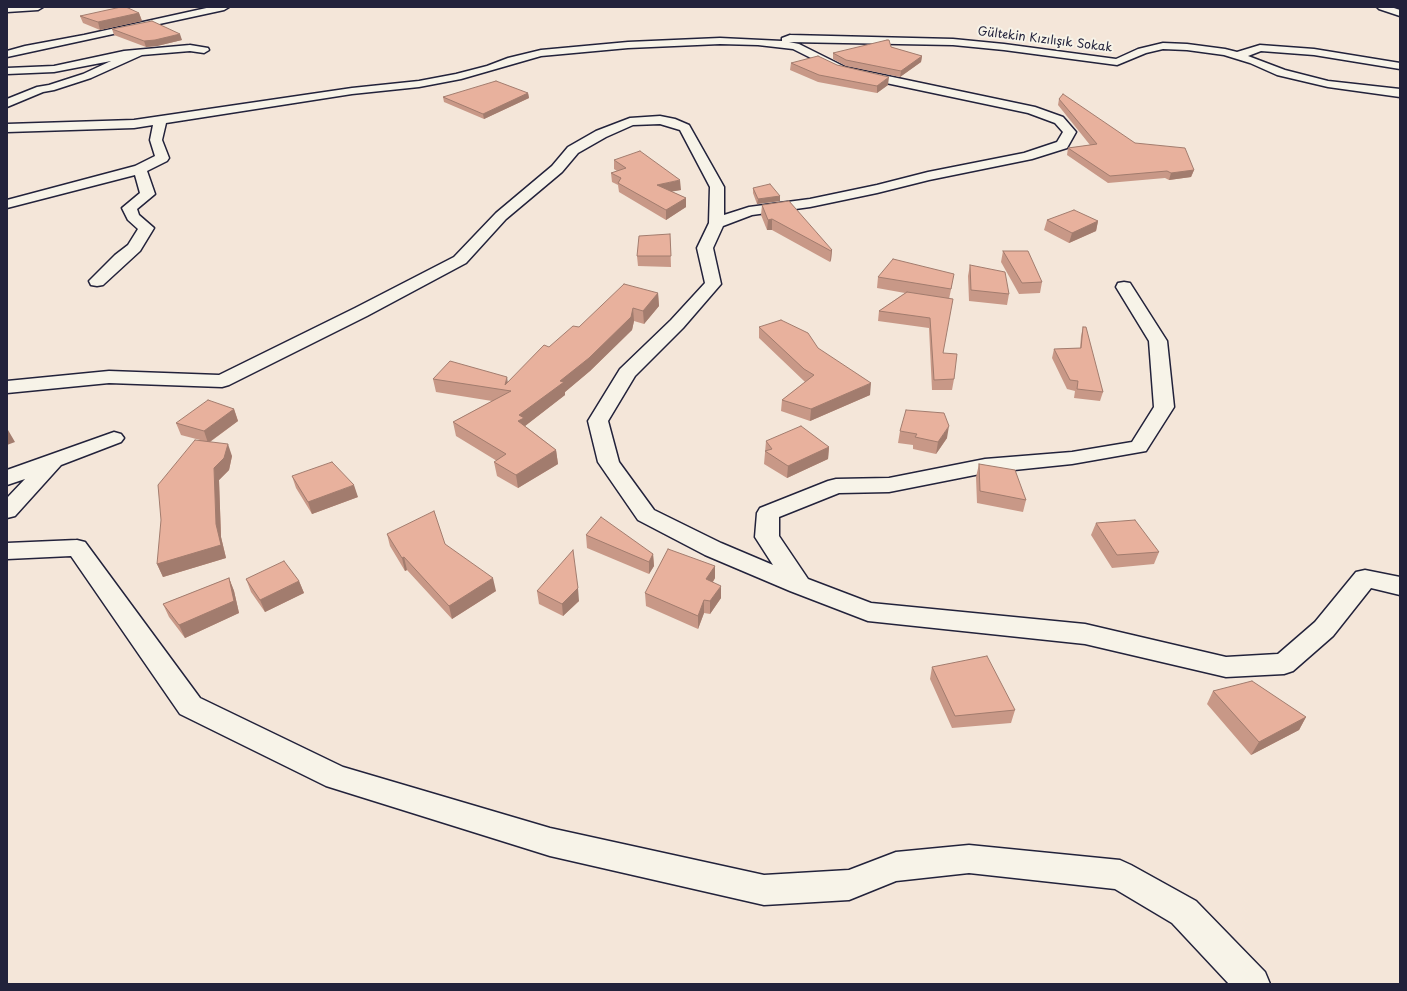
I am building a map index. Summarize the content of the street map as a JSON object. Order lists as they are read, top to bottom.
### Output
{
  "streets": {
    "street": ["Gültekin Kızılışık Sokak"]
  }
}
